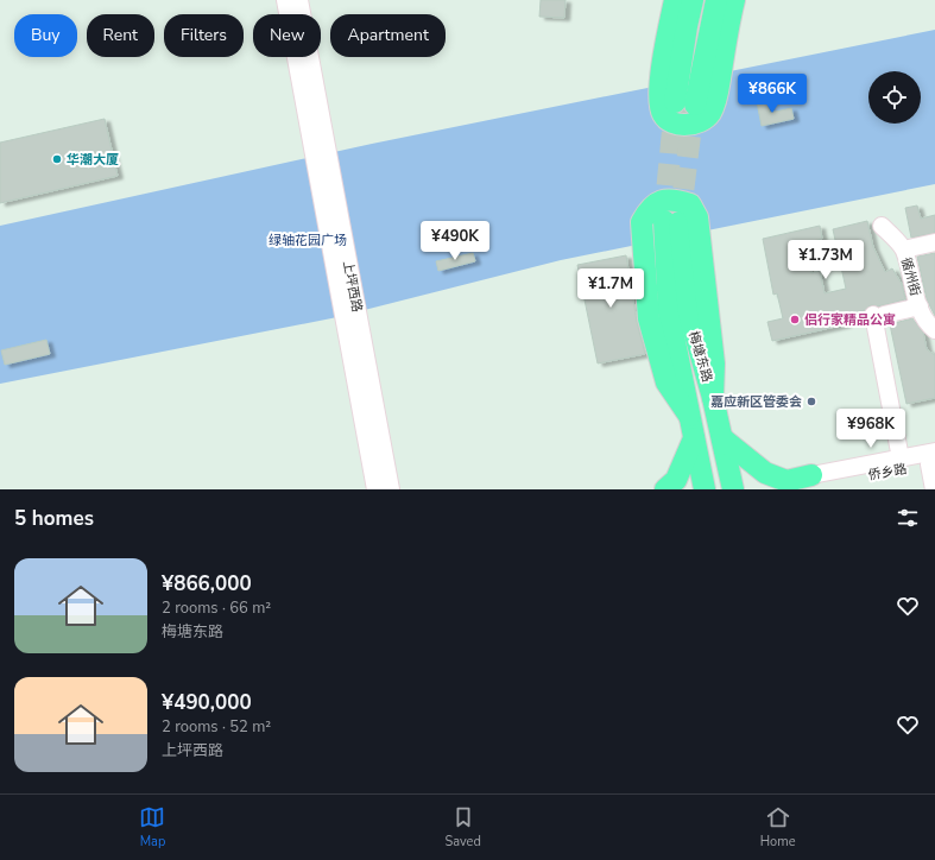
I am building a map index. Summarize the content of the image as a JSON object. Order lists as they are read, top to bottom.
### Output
{
  "streets": {
    "main road": ["梅塘东路"],
    "street": ["循州街", "上坪西路", "侨乡路"]
  },
  "parks": ["绿轴花园广场"],
  "places": ["华潮大厦", "侣行家精品公寓", "嘉应新区管委会"],
  "page": {
    "chip": [
      "Buy",
      "Rent",
      "Filters",
      "New",
      "Apartment"
    ],
    "price": [
      "¥866K",
      "¥490K",
      "¥1.73M",
      "¥1.7M",
      "¥968K"
    ],
    "heading": "5 homes",
    "list": [
      {
        "name": "¥866,000",
        "note": "2 rooms · 66 m² · 梅塘东路"
      },
      {
        "name": "¥490,000",
        "note": "2 rooms · 52 m² · 上坪西路"
      }
    ],
    "tabs": ["Map", "Saved", "Home"]
  }
}
